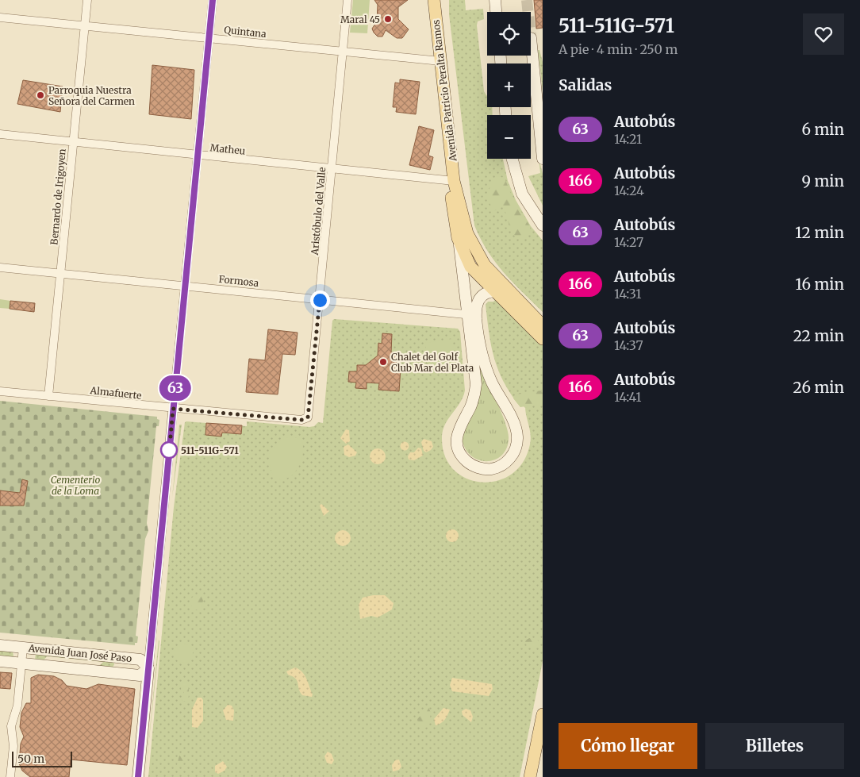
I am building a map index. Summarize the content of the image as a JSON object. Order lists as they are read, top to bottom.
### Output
{
  "streets": {
    "main road": ["Avenida Patricio Peralta Ramos", "Avenida Juan José Paso"],
    "street": [
      "Quintana",
      "Matheu",
      "Bernardo de Irigoyen",
      "Aristóbulo del Valle",
      "Formosa",
      "Almafuerte"
    ]
  },
  "crossings": [
    ["Quintana", "Avenida Patricio Peralta Ramos"],
    ["Quintana", "Bernardo de Irigoyen"],
    ["Quintana", "Aristóbulo del Valle"],
    ["Avenida Patricio Peralta Ramos", "Matheu"],
    ["Matheu", "Bernardo de Irigoyen"],
    ["Matheu", "Aristóbulo del Valle"],
    ["Bernardo de Irigoyen", "Formosa"],
    ["Bernardo de Irigoyen", "Almafuerte"],
    ["Aristóbulo del Valle", "Formosa"],
    ["Aristóbulo del Valle", "Almafuerte"]
  ],
  "parks": ["Cementerio de la Loma"],
  "places": [
    "Maral 45",
    "Parroquia Nuestra Señora del Carmen",
    "Chalet del Golf Club Mar del Plata",
    "511-511G-571"
  ],
  "lines": ["bus line 63"],
  "scale_bar": "50 m",
  "page": {
    "on_map": "63",
    "heading": [
      ["511-511G-571", "A pie · 4 min · 250 m"],
      "Salidas"
    ],
    "map_buttons": ["+", "−"],
    "list": [
      {
        "mark": "63",
        "name": "Autobús",
        "note": "14:21",
        "value": "6 min"
      },
      {
        "mark": "166",
        "name": "Autobús",
        "note": "14:24",
        "value": "9 min"
      },
      {
        "mark": "63",
        "name": "Autobús",
        "note": "14:27",
        "value": "12 min"
      },
      {
        "mark": "166",
        "name": "Autobús",
        "note": "14:31",
        "value": "16 min"
      },
      {
        "mark": "63",
        "name": "Autobús",
        "note": "14:37",
        "value": "22 min"
      },
      {
        "mark": "166",
        "name": "Autobús",
        "note": "14:41",
        "value": "26 min"
      }
    ],
    "buttons": ["Cómo llegar", "Billetes"],
    "scale": "50 m"
  }
}
